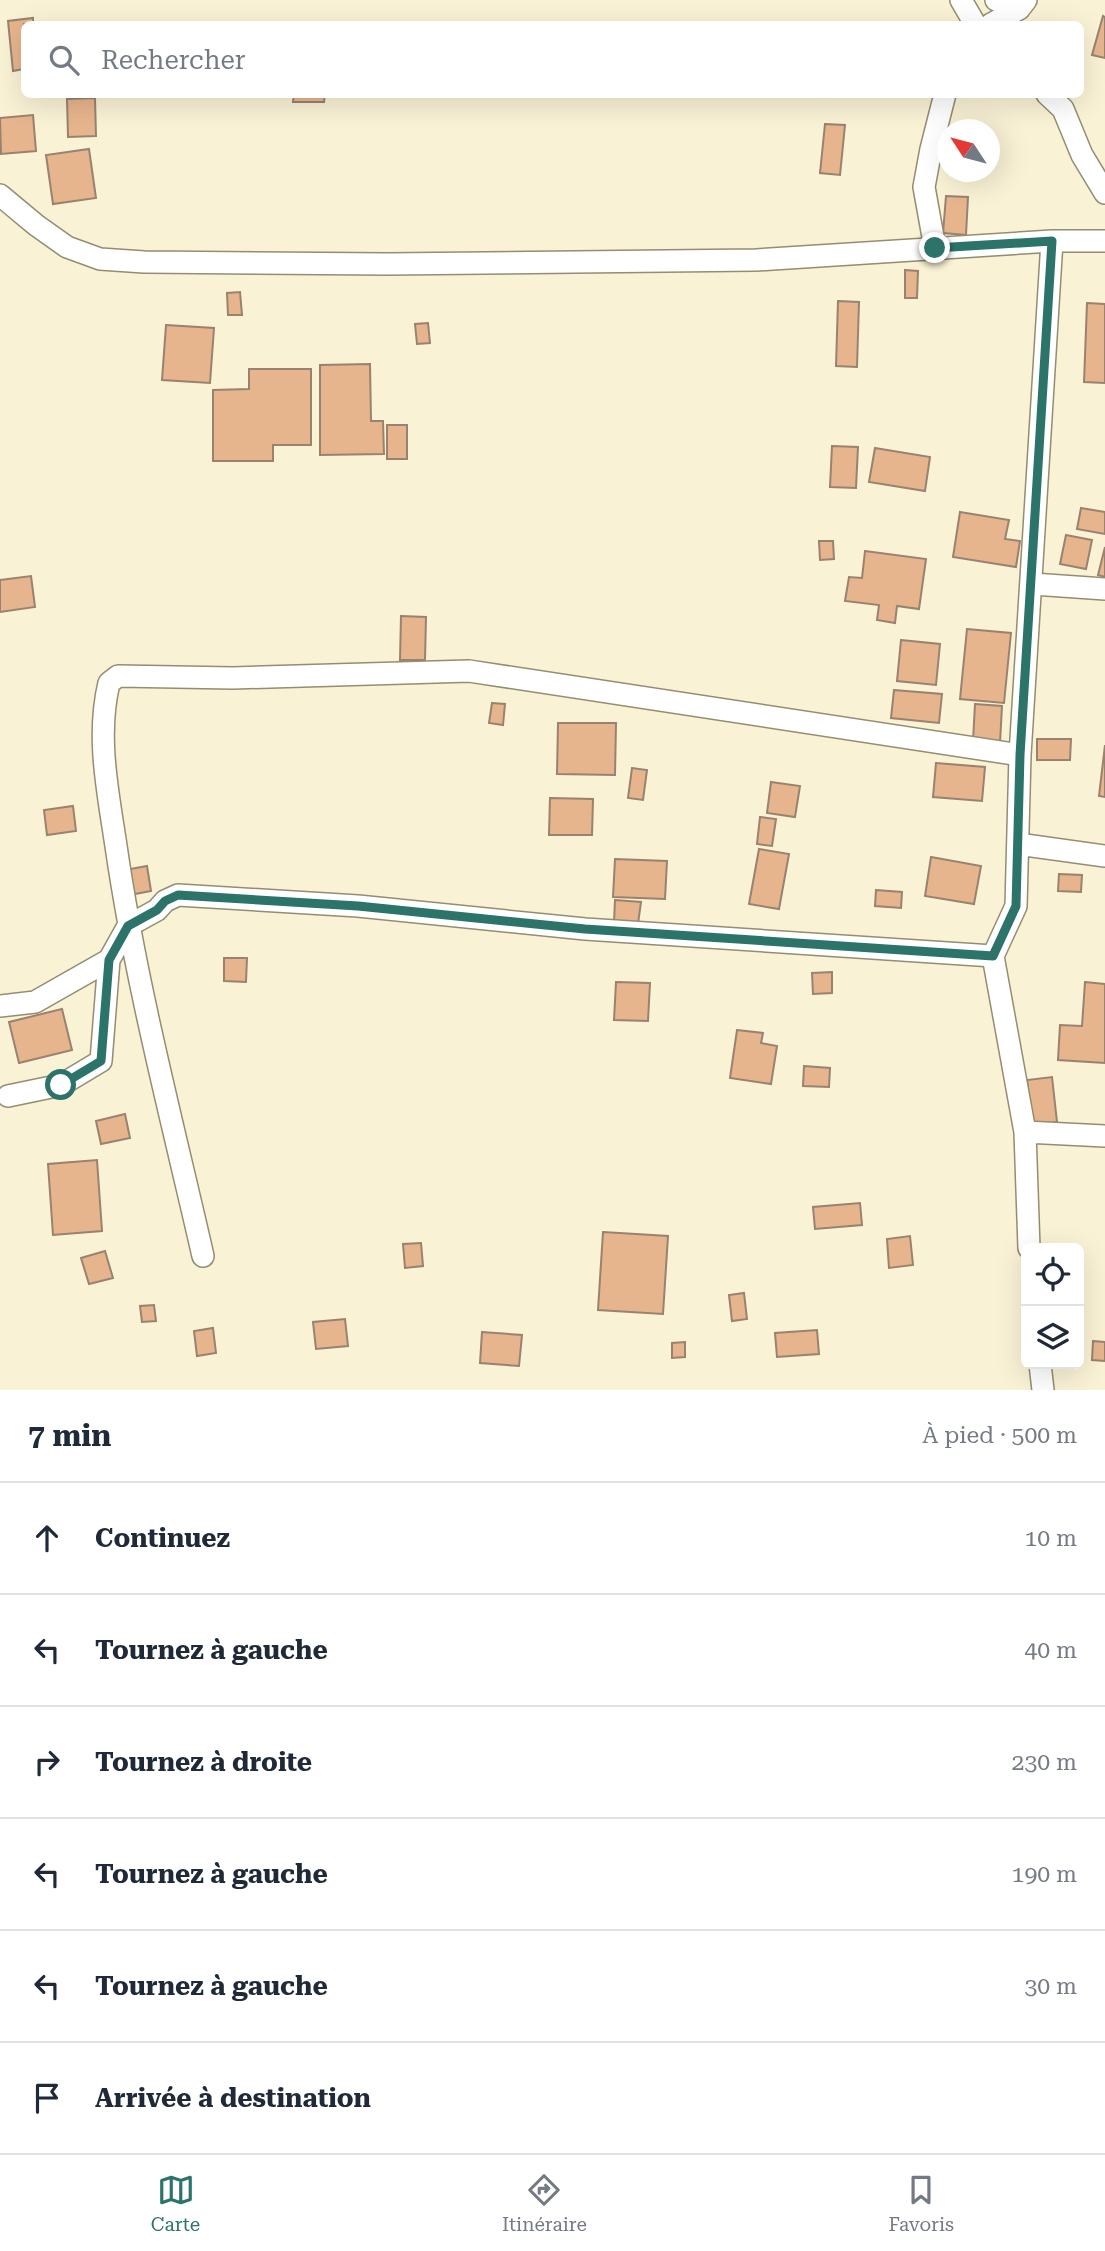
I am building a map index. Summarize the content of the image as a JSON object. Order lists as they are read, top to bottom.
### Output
{
  "north": "top left",
  "page": {
    "search": "Rechercher",
    "heading": ["7 min", "À pied · 500 m"],
    "list": [
      ["Continuez", "10 m"],
      ["Tournez à gauche", "40 m"],
      ["Tournez à droite", "230 m"],
      ["Tournez à gauche", "190 m"],
      ["Tournez à gauche", "30 m"],
      "Arrivée à destination"
    ],
    "nav": ["Carte", "Itinéraire", "Favoris"]
  }
}
